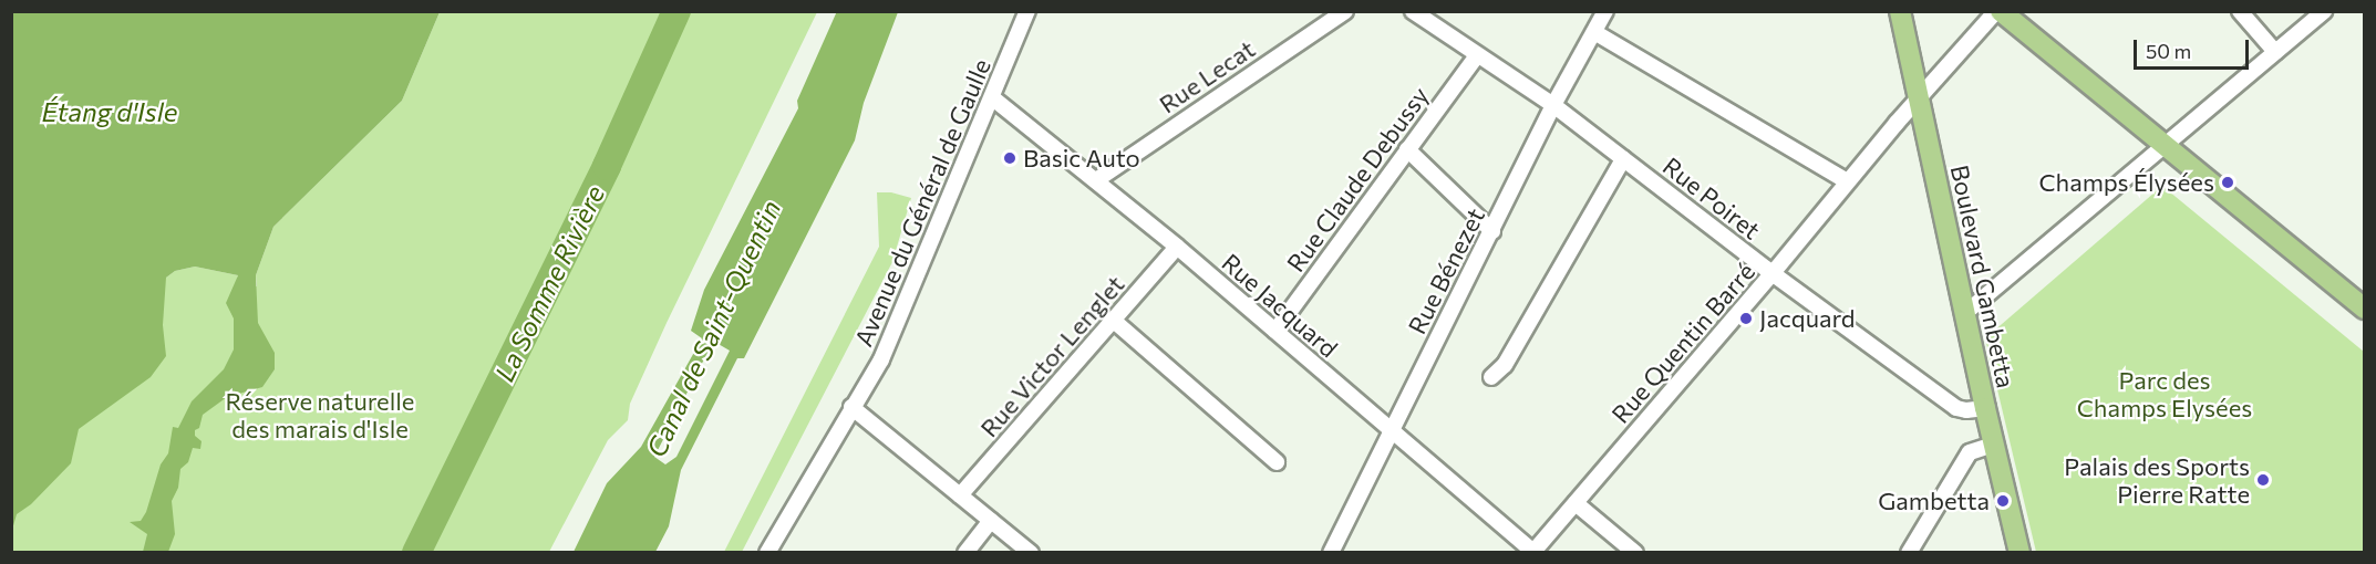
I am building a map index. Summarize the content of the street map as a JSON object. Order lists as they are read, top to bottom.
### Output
{
  "streets": {
    "main road": ["Boulevard Gambetta"],
    "street": [
      "Rue Lecat",
      "Rue Claude Debussy",
      "Rue Poiret",
      "Avenue du Général de Gaulle",
      "Rue Bénezet",
      "Rue Jacquard",
      "Rue Quentin Barré",
      "Rue Victor Lenglet"
    ]
  },
  "crossings": [
    ["Rue Lecat", "Rue Jacquard"],
    ["Rue Claude Debussy", "Rue Poiret"],
    ["Rue Claude Debussy", "Rue Jacquard"],
    ["Rue Poiret", "Rue Bénezet"],
    ["Rue Poiret", "Boulevard Gambetta"],
    ["Rue Poiret", "Rue Quentin Barré"],
    ["Avenue du Général de Gaulle", "Rue Jacquard"],
    ["Rue Bénezet", "Rue Jacquard"],
    ["Boulevard Gambetta", "Rue Quentin Barré"],
    ["Rue Jacquard", "Rue Quentin Barré"],
    ["Rue Jacquard", "Rue Victor Lenglet"]
  ],
  "water": ["Étang d'Isle", "La Somme Rivière", "Canal de Saint-Quentin"],
  "parks": ["Parc des Champs Elysées", "Réserve naturelle des marais d'Isle"],
  "places": [
    "Basic Auto",
    "Champs Élysées",
    "Jacquard",
    "Palais des Sports Pierre Ratte",
    "Gambetta"
  ],
  "scale_bar": "50 m"
}
